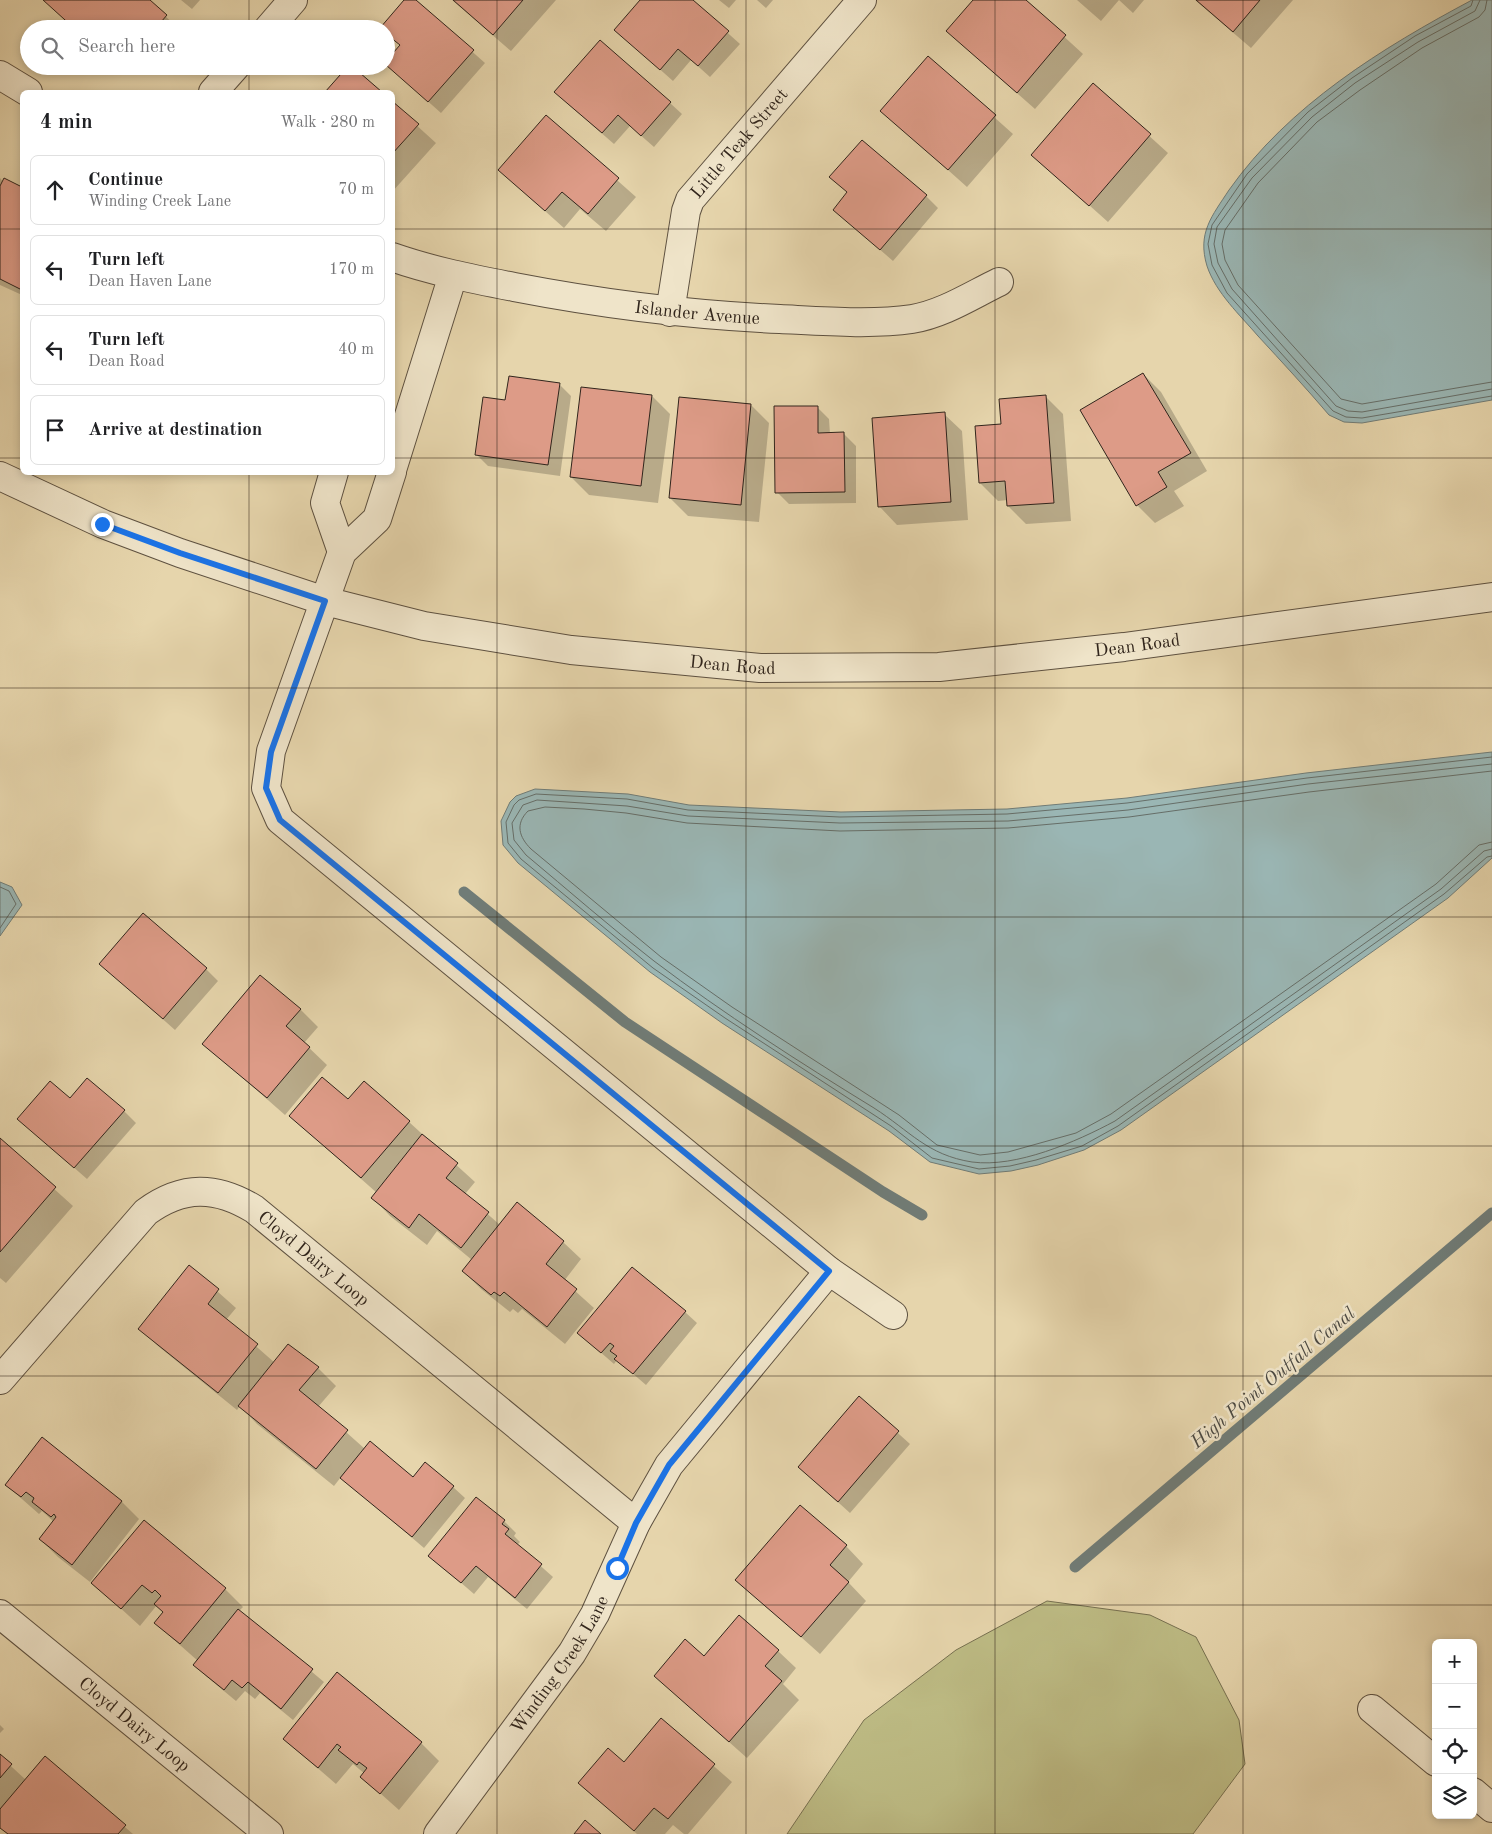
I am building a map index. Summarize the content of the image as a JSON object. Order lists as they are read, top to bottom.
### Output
{
  "streets": {
    "street": [
      "Little Teak Street",
      "Islander Avenue",
      "Dean Road",
      "Cloyd Dairy Loop",
      "Winding Creek Lane"
    ]
  },
  "crossings": [
    ["Little Teak Street", "Islander Avenue"],
    ["Cloyd Dairy Loop", "Winding Creek Lane"]
  ],
  "water": ["High Point Outfall Canal"],
  "page": {
    "search": "Search here",
    "heading": ["4 min", "Walk · 280 m"],
    "list": [
      ["Continue", "Winding Creek Lane", "70 m"],
      ["Turn left", "Dean Haven Lane", "170 m"],
      ["Turn left", "Dean Road", "40 m"],
      "Arrive at destination"
    ],
    "map_buttons": ["+", "−"]
  }
}
